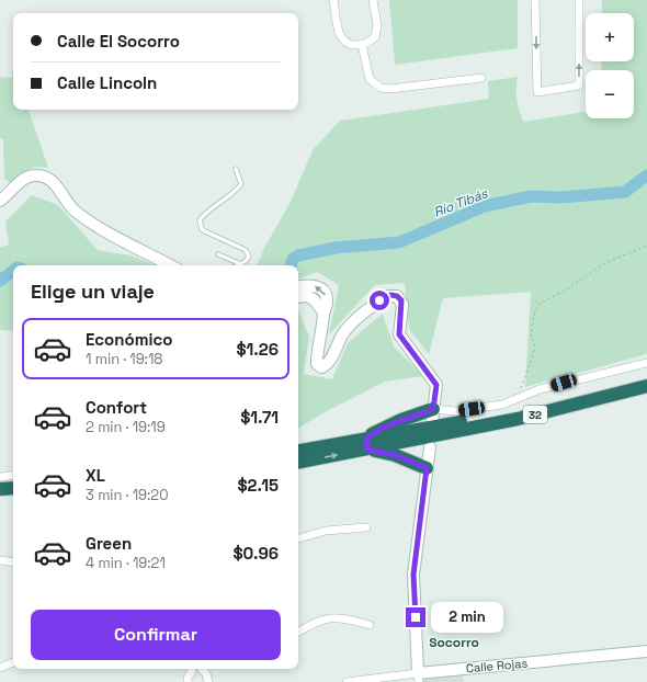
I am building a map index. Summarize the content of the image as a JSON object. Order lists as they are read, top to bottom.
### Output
{
  "streets": {
    "highway": ["32"],
    "street": ["Calle Rojas"]
  },
  "districts": ["Socorro"],
  "water": ["Río Tibás"],
  "page": {
    "map_buttons": ["+", "−"],
    "banner": ["Calle El Socorro", "Calle Lincoln"],
    "heading": "Elige un viaje",
    "list": [
      {
        "name": "Económico",
        "note": "1 min · 19:18",
        "value": "$1.26"
      },
      {
        "name": "Confort",
        "note": "2 min · 19:19",
        "value": "$1.71"
      },
      {
        "name": "XL",
        "note": "3 min · 19:20",
        "value": "$2.15"
      },
      {
        "name": "Green",
        "note": "4 min · 19:21",
        "value": "$0.96"
      }
    ],
    "buttons": "Confirmar",
    "bubble": "2 min"
  }
}
